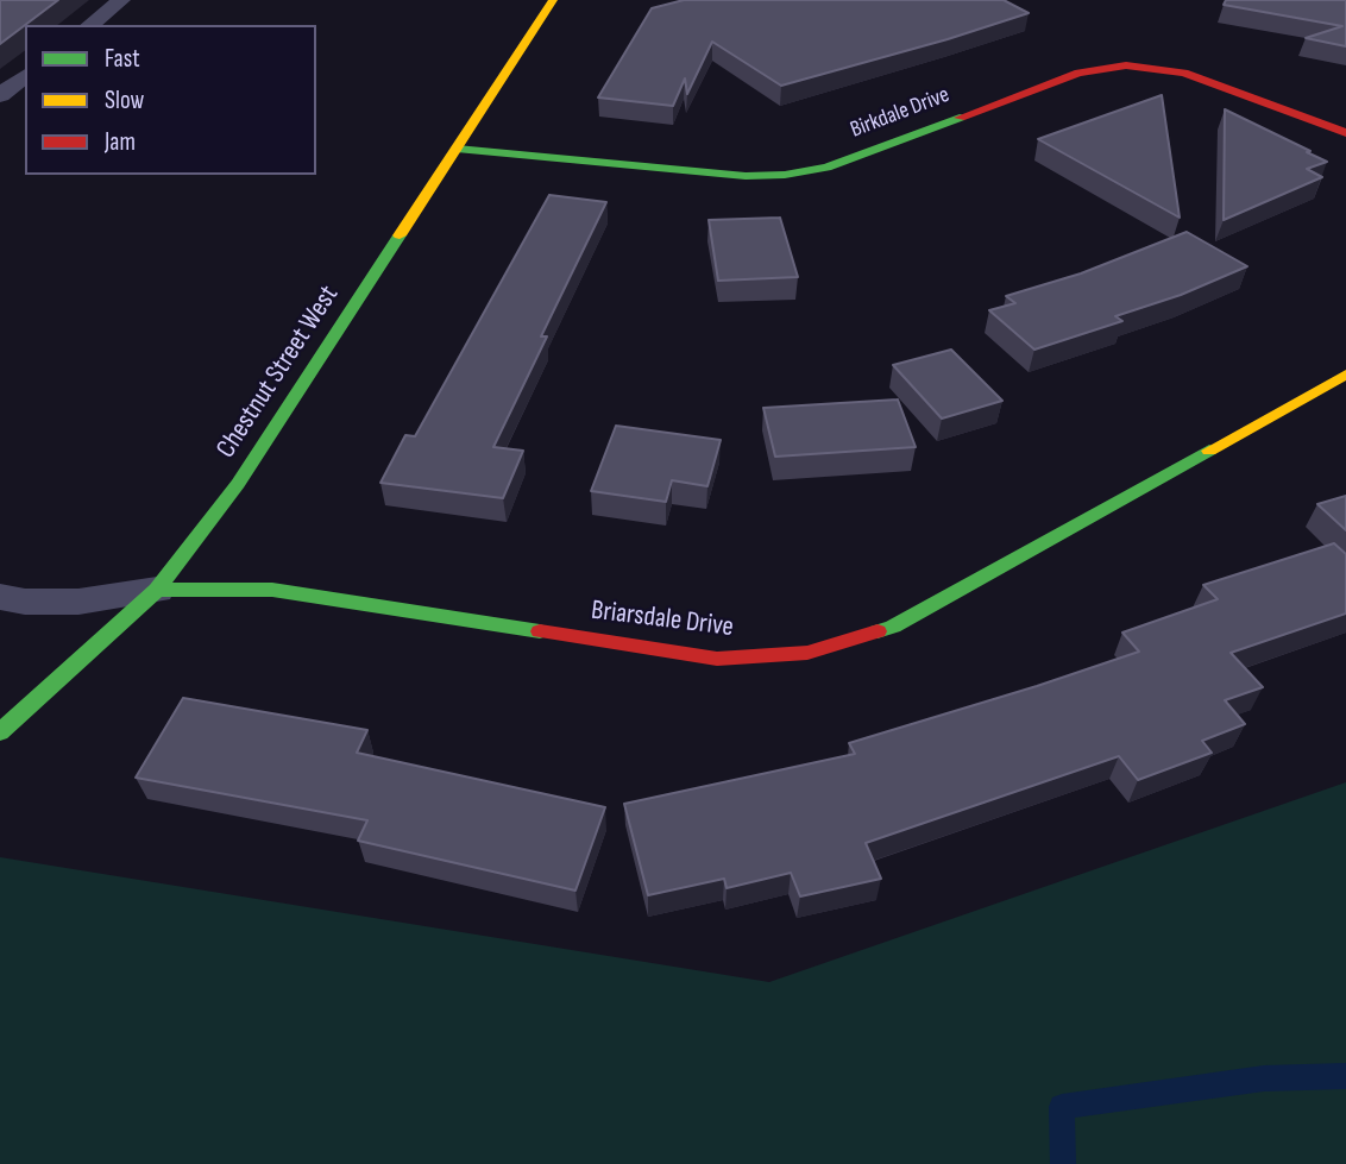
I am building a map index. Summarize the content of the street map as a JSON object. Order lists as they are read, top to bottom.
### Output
{
  "streets": {
    "street": ["Birkdale Drive", "Chestnut Street West", "Briarsdale Drive"]
  },
  "crossings": [
    ["Birkdale Drive", "Chestnut Street West"],
    ["Chestnut Street West", "Briarsdale Drive"]
  ],
  "legend": ["Fast", "Slow", "Jam"]
}
